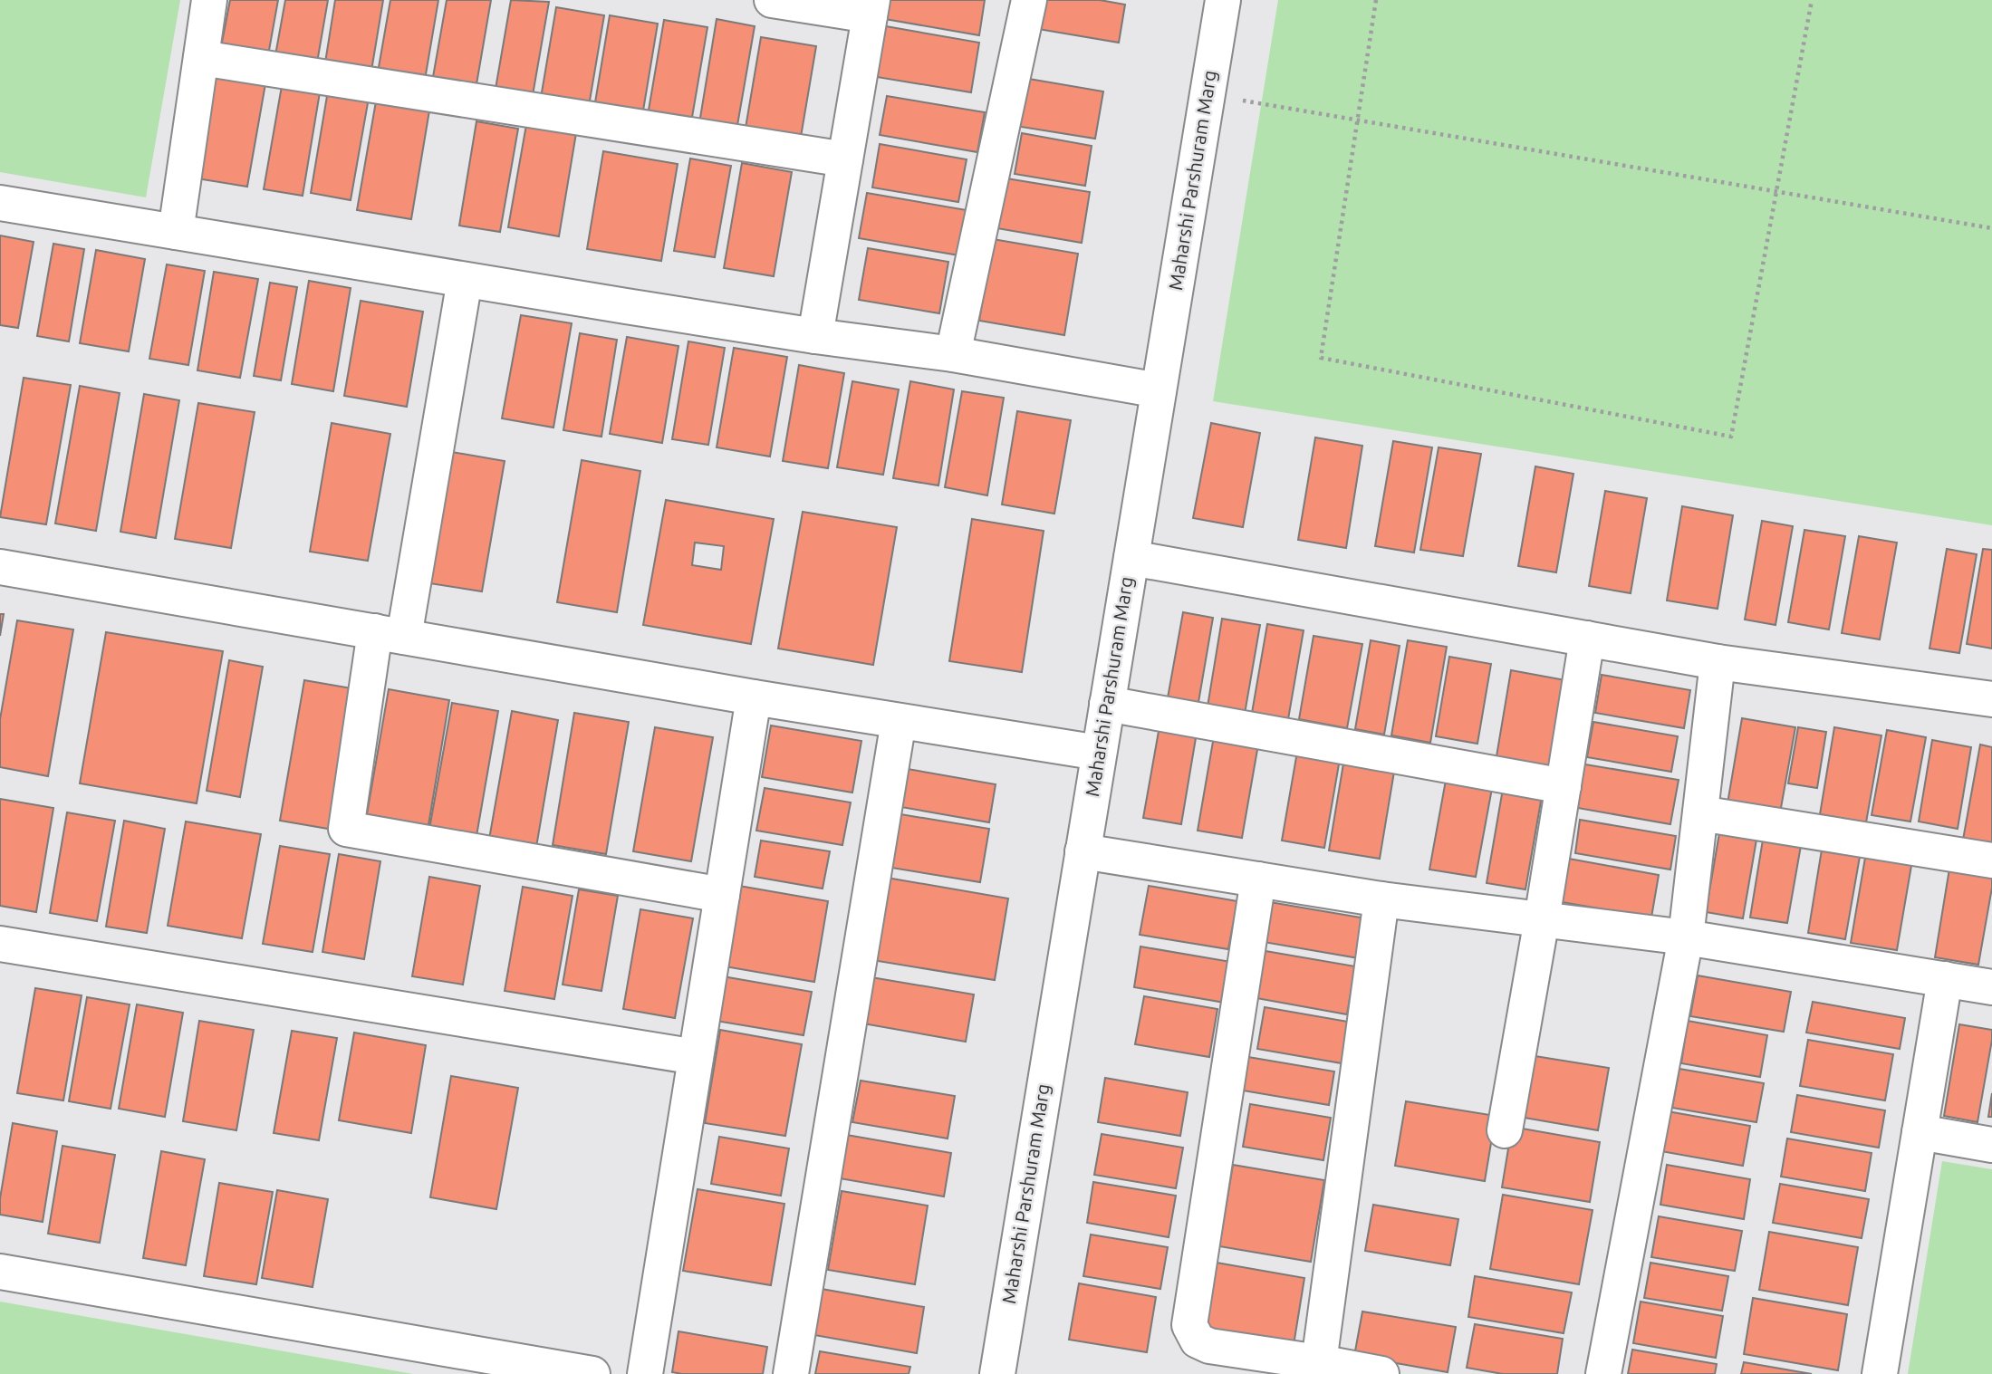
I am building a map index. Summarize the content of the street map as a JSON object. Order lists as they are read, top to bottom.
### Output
{
  "streets": {
    "street": ["Maharshi Parshuram Marg"]
  }
}
